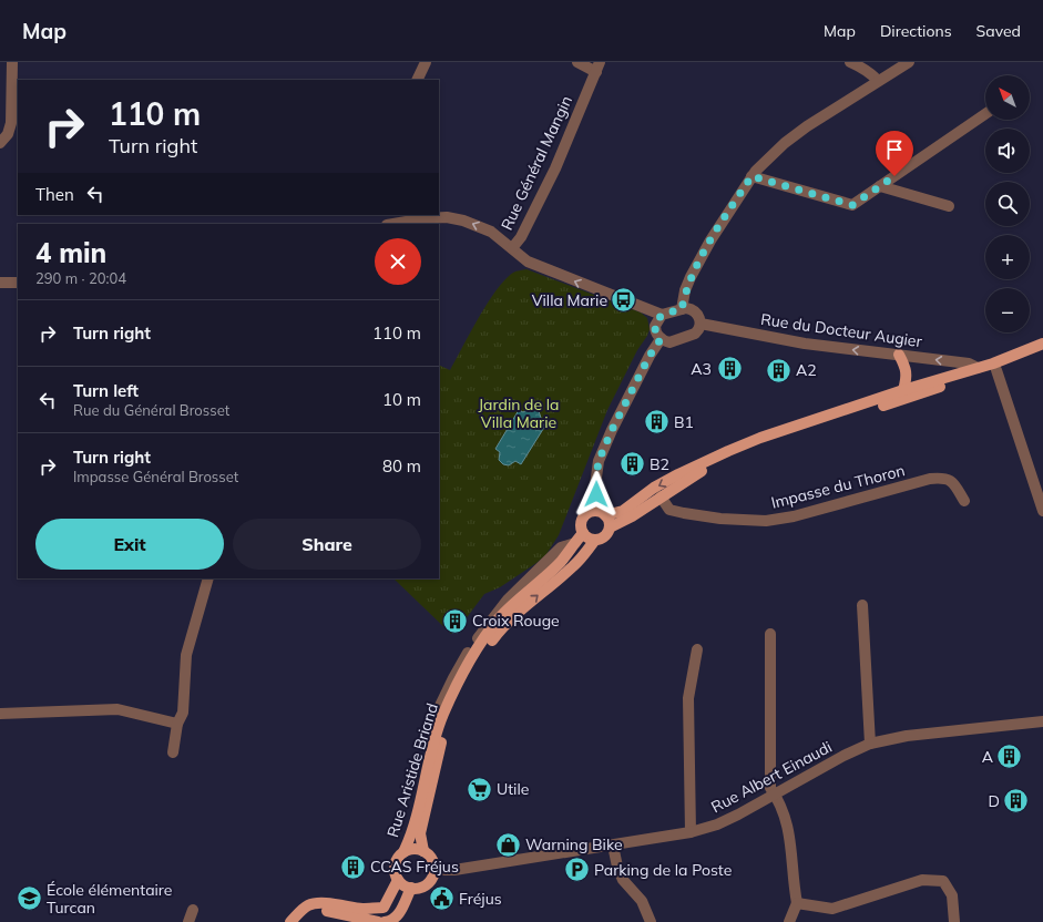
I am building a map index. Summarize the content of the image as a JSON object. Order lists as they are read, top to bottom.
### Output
{
  "streets": {
    "main road": ["Rue Aristide Briand"],
    "street": [
      "Rue Général Mangin",
      "Rue du Docteur Augier",
      "Impasse du Thoron",
      "Rue Albert Einaudi"
    ]
  },
  "crossings": [
    ["Rue Général Mangin", "Rue du Docteur Augier"],
    ["Rue Aristide Briand", "Rue Albert Einaudi"]
  ],
  "one_way": ["Rue Général Mangin", "Rue du Docteur Augier"],
  "parks": ["Jardin de la Villa Marie"],
  "places": {
    "bus stop": ["Villa Marie"],
    "building": [
      "A3",
      "A2",
      "B1",
      "B2",
      "Croix Rouge",
      "A",
      "D",
      "CCAS Fréjus"
    ],
    "supermarket": ["Utile"],
    "shop": ["Warning Bike"],
    "parking": ["Parking de la Poste"],
    "school or university": ["École élémentaire Turcan"],
    "public building": ["Fréjus"]
  },
  "north": "top left",
  "page": {
    "header": "Map",
    "nav": ["Map", "Directions", "Saved"],
    "map_buttons": ["+", "−"],
    "turn": ["110 m", "Turn right"],
    "then": "Then",
    "heading": ["4 min", "290 m · 20:04"],
    "list": [
      {
        "name": "Turn right",
        "value": "110 m"
      },
      {
        "name": "Turn left",
        "note": "Rue du Général Brosset",
        "value": "10 m"
      },
      {
        "name": "Turn right",
        "note": "Impasse Général Brosset",
        "value": "80 m"
      }
    ],
    "buttons": ["Exit", "Share"]
  }
}
